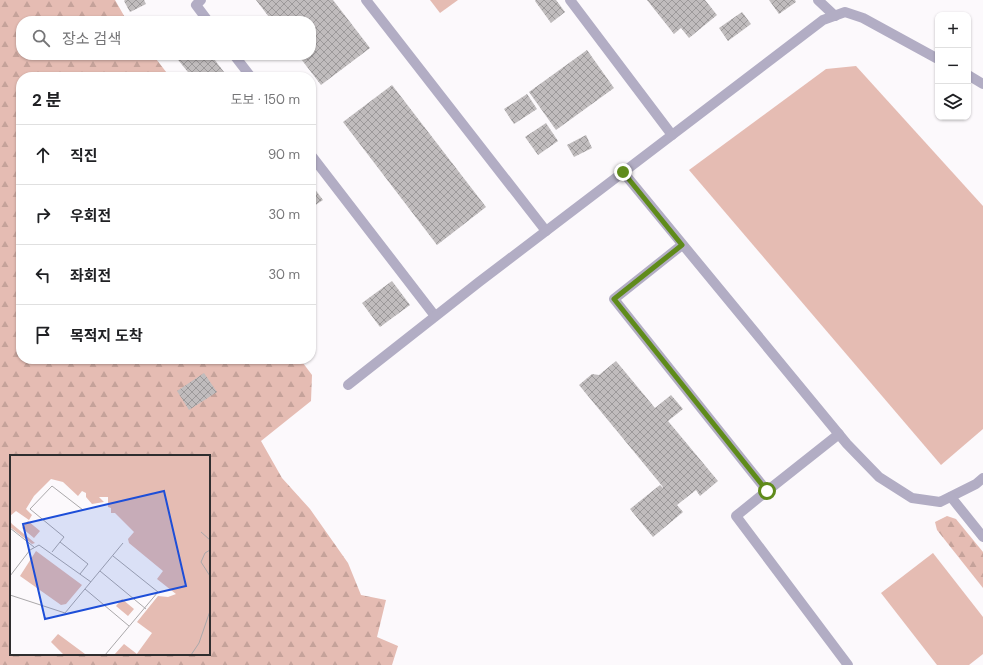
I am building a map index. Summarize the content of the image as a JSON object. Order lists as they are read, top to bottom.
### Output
{
  "page": {
    "map_buttons": ["+", "−"],
    "search": "장소 검색",
    "heading": ["2 분", "도보 · 150 m"],
    "list": [
      ["직진", "90 m"],
      ["우회전", "30 m"],
      ["좌회전", "30 m"],
      "목적지 도착"
    ]
  }
}
